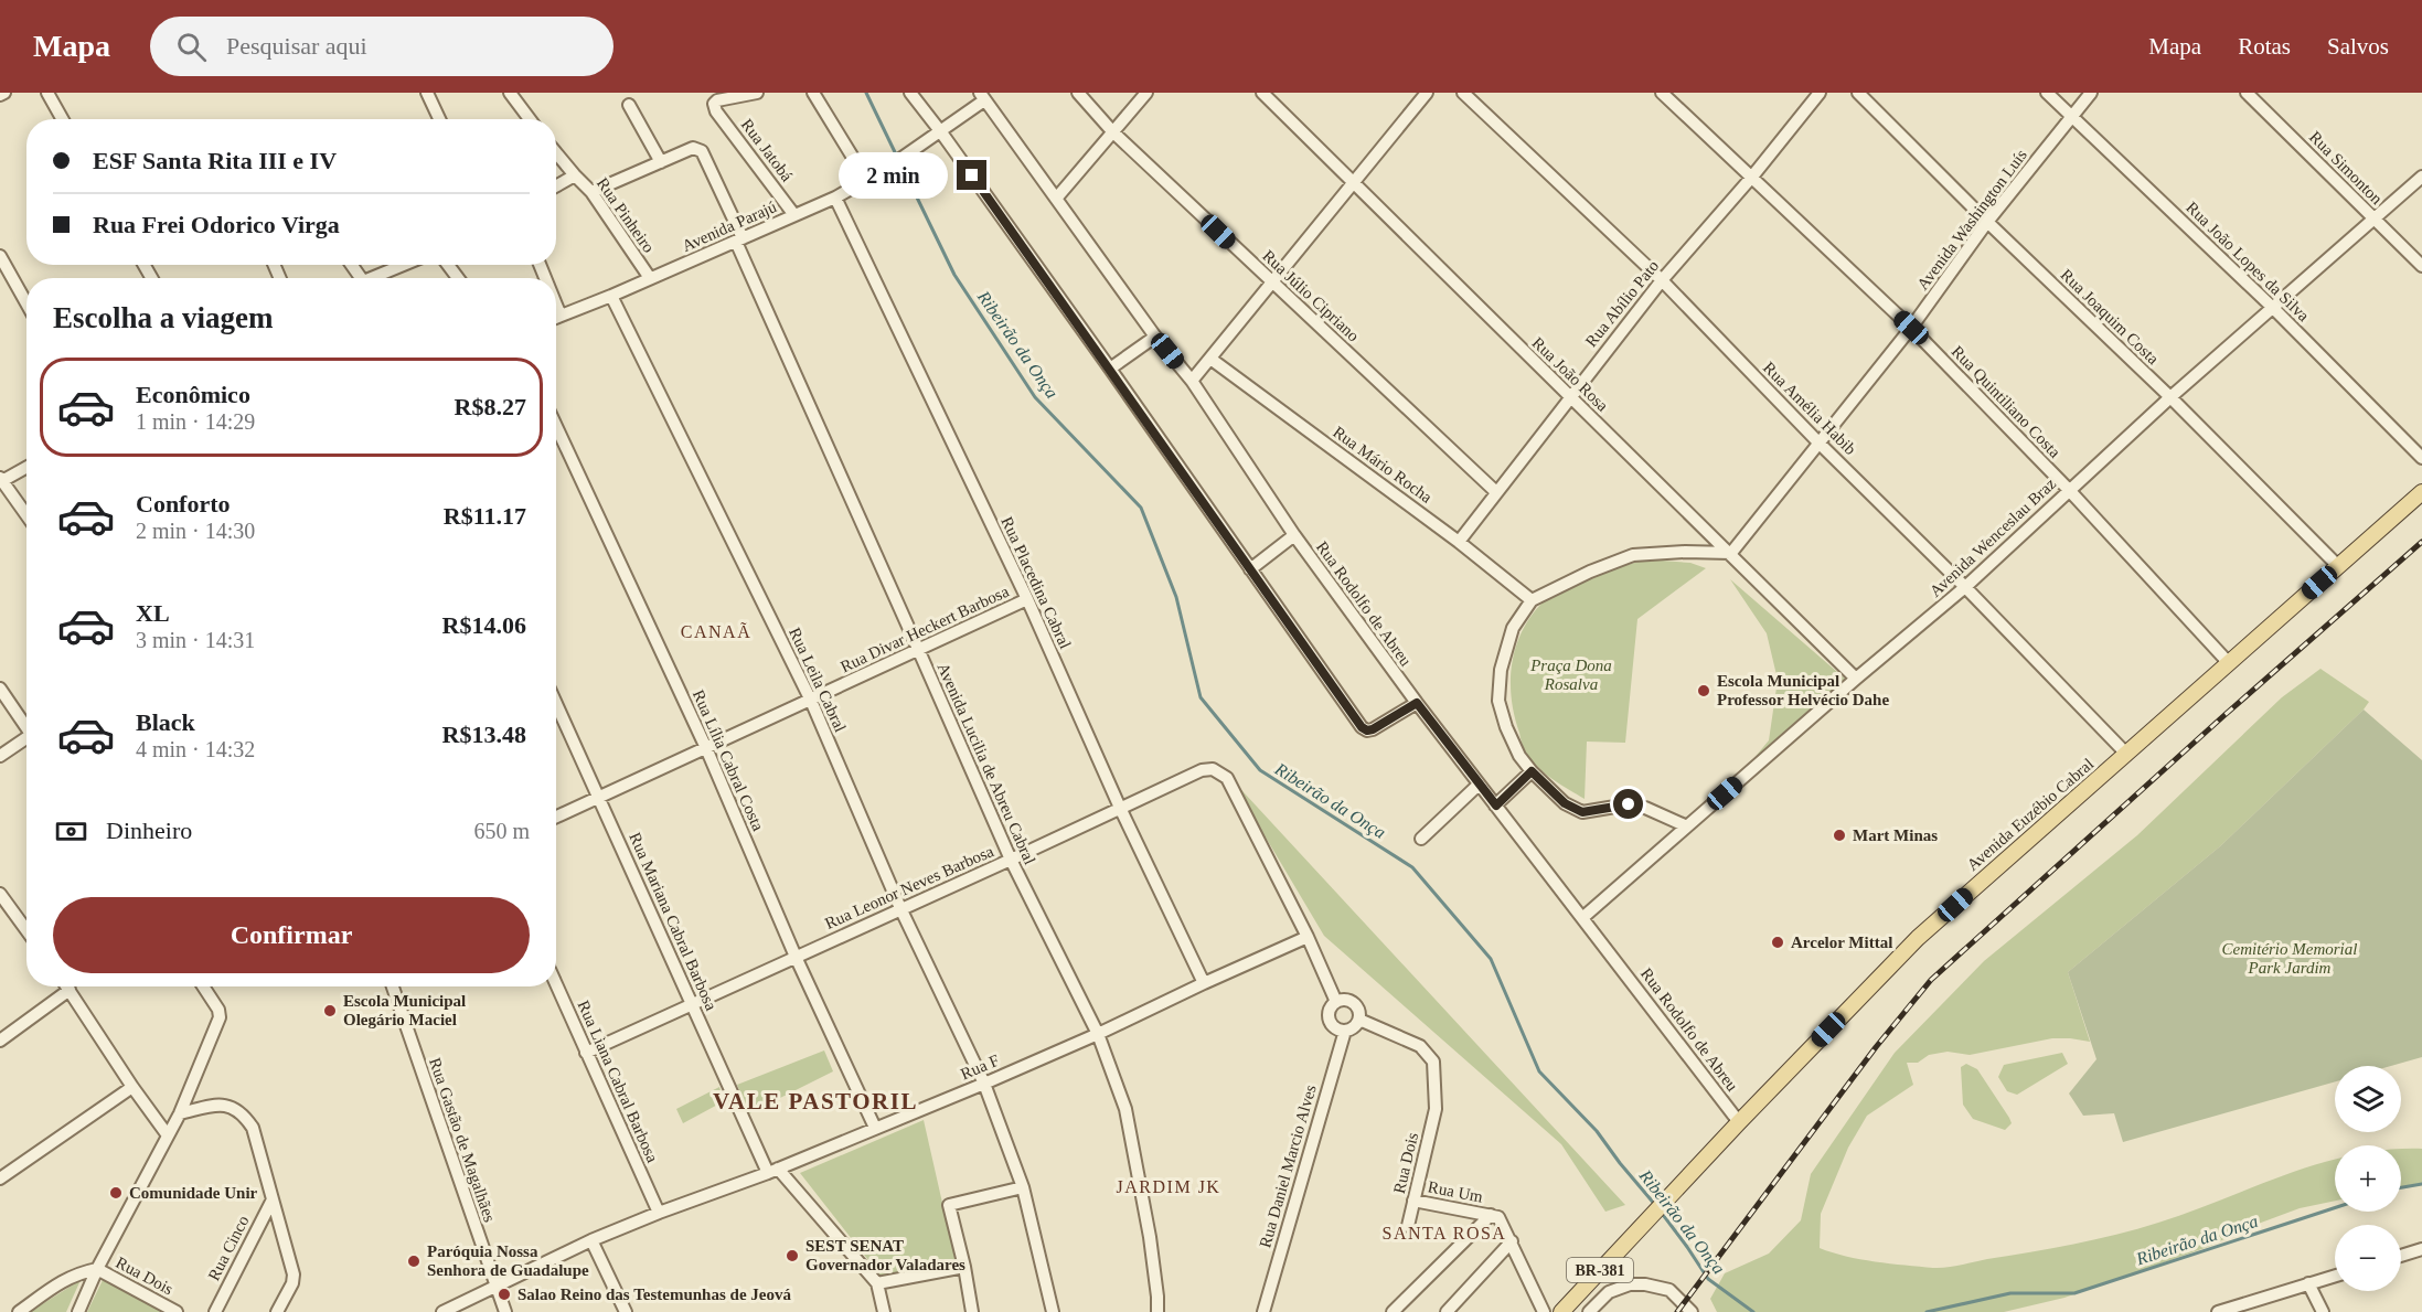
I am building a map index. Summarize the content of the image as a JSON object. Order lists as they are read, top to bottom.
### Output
{
  "streets": {
    "main road": ["Avenida Euzébio Cabral", "BR-381"],
    "street": [
      "Rua Jatobá",
      "Rua Simonton",
      "Rua Pinheiro",
      "Avenida Washington Luís",
      "Avenida Parajú",
      "Rua João Lopes da Silva",
      "Rua Júlio Cipriano",
      "Rua Abílio Pato",
      "Rua Joaquim Costa",
      "Rua João Rosa",
      "Rua Quintiliano Costa",
      "Rua Amélia Habib",
      "Rua Mário Rocha",
      "Avenida Wenceslau Braz",
      "Rua Placedina Cabral",
      "Rua Rodolfo de Abreu",
      "Rua Divar Heckert Barbosa",
      "Rua Leila Cabral",
      "Rua Lília Cabral Costa",
      "Avenida Lucilia de Abreu Cabral",
      "Rua Leonor Neves Barbosa",
      "Rua Mariana Cabral Barbosa",
      "Rua F",
      "Rua Liana Cabral Barbosa",
      "Rua Gastão de Magalhães",
      "Rua Dois",
      "Rua Daniel Marcio Alves",
      "Rua Um",
      "Rua Cinco"
    ]
  },
  "crossings": [
    ["Rua Jatobá", "Avenida Parajú"],
    ["Rua Simonton", "Avenida Wenceslau Braz"],
    ["Rua Pinheiro", "Avenida Parajú"],
    ["Avenida Washington Luís", "Rua João Lopes da Silva"],
    ["Avenida Washington Luís", "Rua Joaquim Costa"],
    ["Avenida Washington Luís", "Rua João Rosa"],
    ["Avenida Washington Luís", "Rua Quintiliano Costa"],
    ["Avenida Washington Luís", "Rua Amélia Habib"],
    ["Avenida Parajú", "Rua Placedina Cabral"],
    ["Avenida Parajú", "Rua Rodolfo de Abreu"],
    ["Avenida Parajú", "Rua Leila Cabral"],
    ["Avenida Parajú", "Avenida Lucilia de Abreu Cabral"],
    ["Rua João Lopes da Silva", "Avenida Wenceslau Braz"],
    ["Rua Júlio Cipriano", "Rua Abílio Pato"],
    ["Rua Abílio Pato", "Rua João Rosa"],
    ["Rua Abílio Pato", "Rua Quintiliano Costa"],
    ["Rua Abílio Pato", "Rua Amélia Habib"],
    ["Rua Abílio Pato", "Rua Mário Rocha"],
    ["Rua Joaquim Costa", "Avenida Wenceslau Braz"],
    ["Rua Joaquim Costa", "Avenida Euzébio Cabral"],
    ["Rua João Rosa", "Avenida Wenceslau Braz"],
    ["Rua Quintiliano Costa", "Avenida Wenceslau Braz"],
    ["Rua Quintiliano Costa", "Avenida Euzébio Cabral"],
    ["Rua Amélia Habib", "Avenida Wenceslau Braz"],
    ["Rua Amélia Habib", "Avenida Euzébio Cabral"],
    ["Avenida Wenceslau Braz", "Rua Rodolfo de Abreu"],
    ["Rua Placedina Cabral", "Rua Divar Heckert Barbosa"],
    ["Rua Placedina Cabral", "Rua Leonor Neves Barbosa"],
    ["Rua Placedina Cabral", "Rua F"],
    ["Rua Rodolfo de Abreu", "Avenida Euzébio Cabral"],
    ["Rua Divar Heckert Barbosa", "Rua Leila Cabral"],
    ["Rua Divar Heckert Barbosa", "Rua Lília Cabral Costa"],
    ["Rua Divar Heckert Barbosa", "Avenida Lucilia de Abreu Cabral"],
    ["Rua Divar Heckert Barbosa", "Rua Mariana Cabral Barbosa"],
    ["Rua Leila Cabral", "Rua Leonor Neves Barbosa"],
    ["Rua Leila Cabral", "Rua F"],
    ["Rua Lília Cabral Costa", "Rua Leonor Neves Barbosa"],
    ["Rua Lília Cabral Costa", "Rua F"],
    ["Avenida Lucilia de Abreu Cabral", "Rua Leonor Neves Barbosa"],
    ["Avenida Lucilia de Abreu Cabral", "Rua F"],
    ["Rua Leonor Neves Barbosa", "Rua Mariana Cabral Barbosa"],
    ["Rua Leonor Neves Barbosa", "Rua F"],
    ["Rua Leonor Neves Barbosa", "Rua Liana Cabral Barbosa"],
    ["Rua Mariana Cabral Barbosa", "Rua F"],
    ["Rua F", "Rua Liana Cabral Barbosa"],
    ["Rua F", "Rua Gastão de Magalhães"],
    ["Rua Dois", "Rua Daniel Marcio Alves"],
    ["Rua Dois", "Rua Um"]
  ],
  "districts": [
    "CANAÃ",
    "VALE PASTORIL",
    "JARDIM JK",
    "SANTA ROSA"
  ],
  "water": ["Ribeirão da Onça"],
  "parks": ["Praça Dona Rosalva", "Cemitério Memorial Park Jardim"],
  "places": [
    "Escola Municipal Professor Helvécio Dahe",
    "Mart Minas",
    "Arcelor Mittal",
    "Escola Municipal Olegário Maciel",
    "Comunidade Unir",
    "SEST SENAT Governador Valadares",
    "Paróquia Nossa Senhora de Guadalupe",
    "Salao Reino das Testemunhas de Jeová"
  ],
  "page": {
    "header": "Mapa",
    "search": "Pesquisar aqui",
    "nav": ["Mapa", "Rotas", "Salvos"],
    "banner": ["ESF Santa Rita III e IV", "Rua Frei Odorico Virga"],
    "bubble": "2 min",
    "heading": "Escolha a viagem",
    "list": [
      {
        "name": "Econômico",
        "note": "1 min · 14:29",
        "value": "R$8.27"
      },
      {
        "name": "Conforto",
        "note": "2 min · 14:30",
        "value": "R$11.17"
      },
      {
        "name": "XL",
        "note": "3 min · 14:31",
        "value": "R$14.06"
      },
      {
        "name": "Black",
        "note": "4 min · 14:32",
        "value": "R$13.48"
      }
    ],
    "pay": ["Dinheiro", "650 m"],
    "buttons": "Confirmar",
    "map_buttons": ["+", "−"]
  }
}
